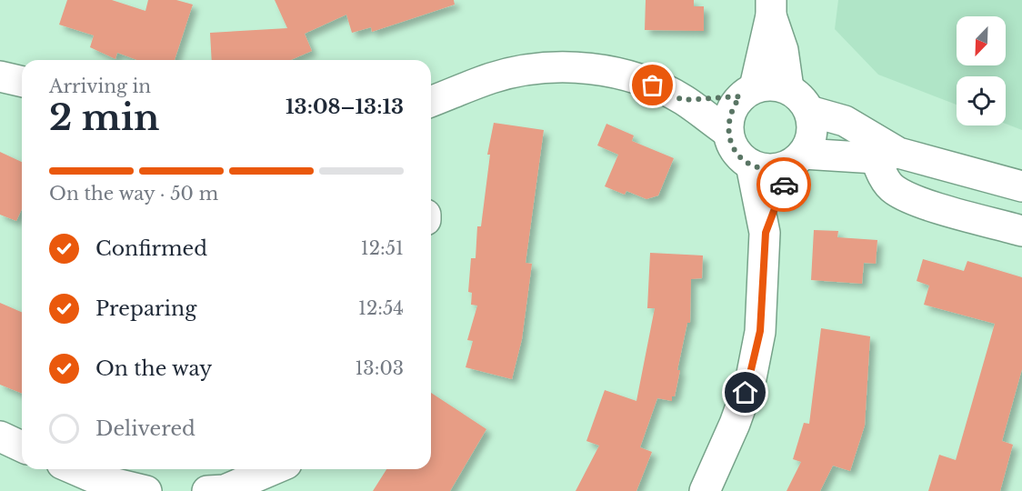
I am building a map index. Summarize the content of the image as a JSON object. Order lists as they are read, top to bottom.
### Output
{
  "north": "bottom left",
  "page": {
    "heading": ["2 min", "Arriving in", "13:08–13:13"],
    "bar": "On the way · 50 m",
    "list": [
      ["Confirmed", "12:51"],
      ["Preparing", "12:54"],
      ["On the way", "13:03"],
      "Delivered"
    ]
  }
}
